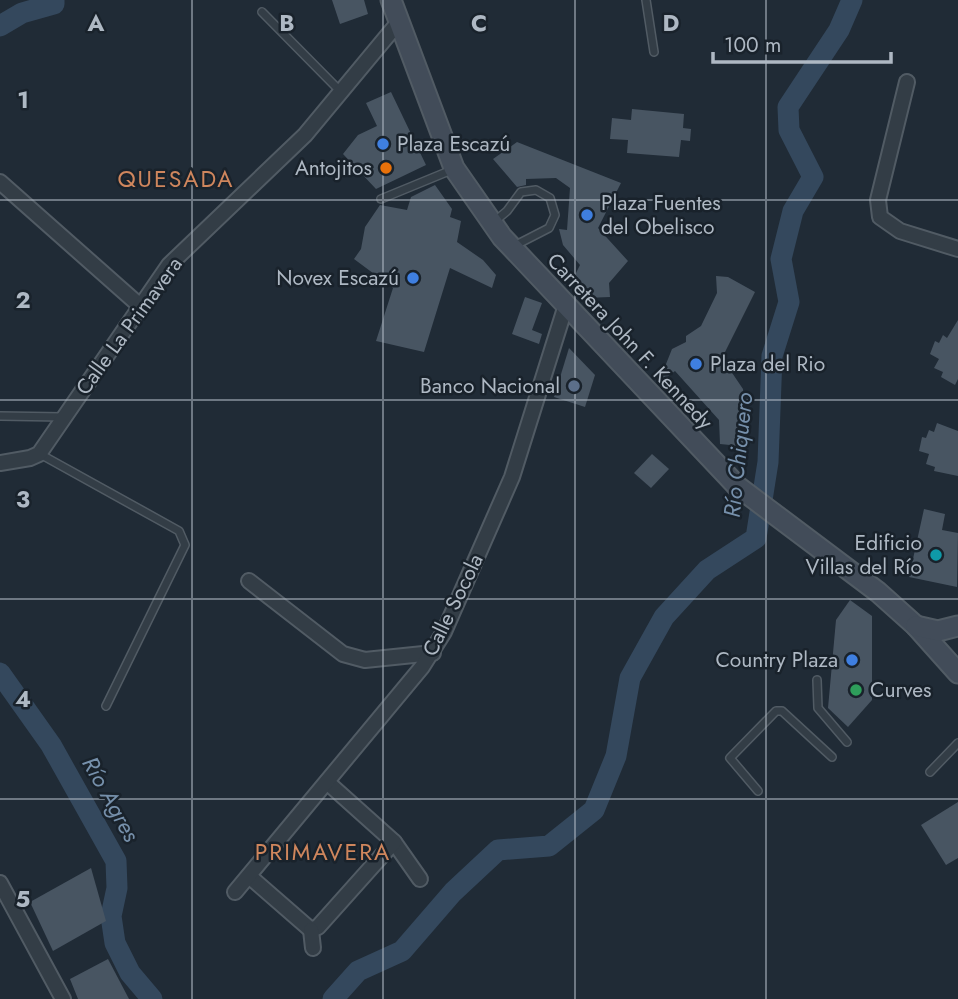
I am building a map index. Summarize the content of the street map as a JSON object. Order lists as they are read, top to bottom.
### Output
{
  "streets": {
    "main road": ["Carretera John F. Kennedy"],
    "street": ["Calle La Primavera", "Calle Socola"]
  },
  "crossings": [
    ["Calle La Primavera", "Carretera John F. Kennedy"],
    ["Carretera John F. Kennedy", "Calle Socola"]
  ],
  "districts": ["QUESADA", "PRIMAVERA"],
  "water": ["Río Chiquero", "Río Agres"],
  "places": [
    "Plaza Escazú",
    "Antojitos",
    "Plaza Fuentes del Obelisco",
    "Novex Escazú",
    "Plaza del Rio",
    "Banco Nacional",
    "Edificio Villas del Río",
    "Country Plaza",
    "Curves"
  ],
  "scale_bar": "100 m",
  "grid": {
    "columns": [
      "A",
      "B",
      "C",
      "D"
    ],
    "rows": [
      "1",
      "2",
      "3",
      "4",
      "5"
    ]
  }
}
